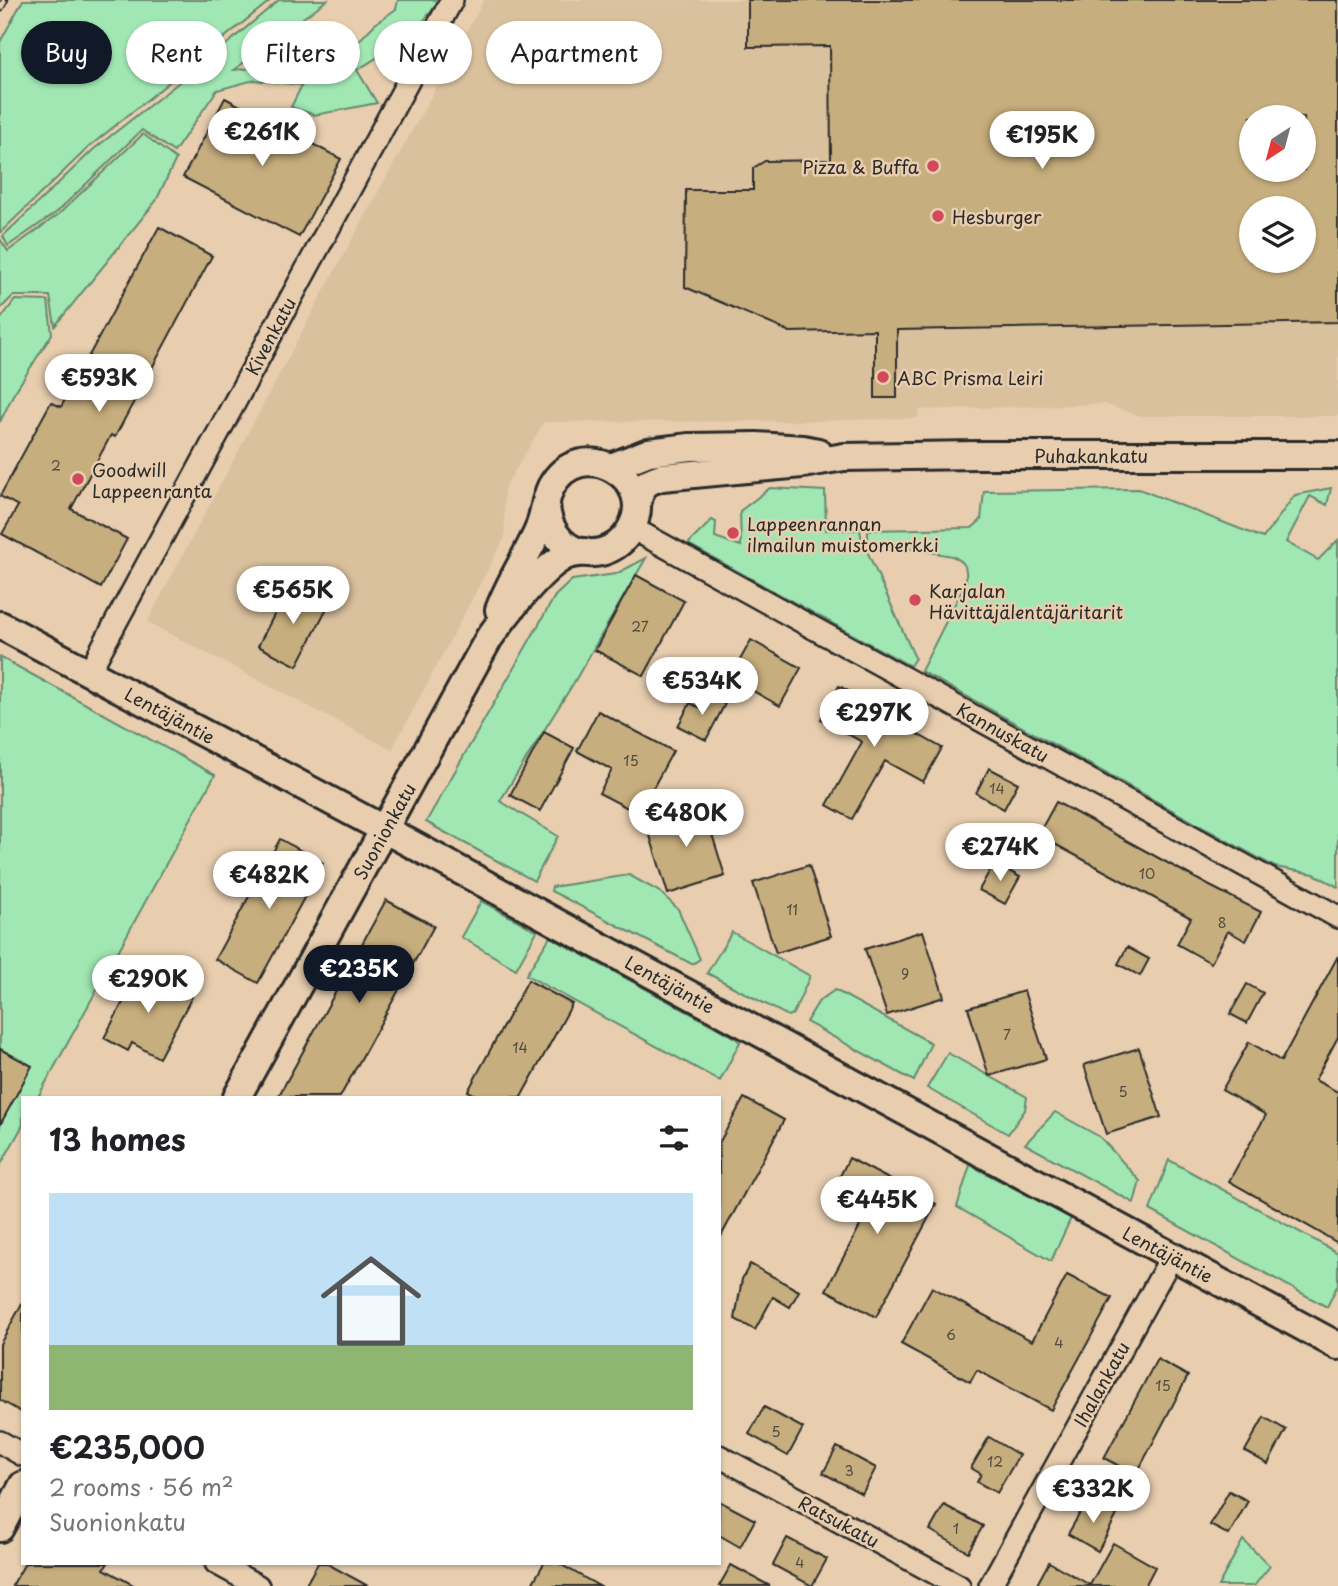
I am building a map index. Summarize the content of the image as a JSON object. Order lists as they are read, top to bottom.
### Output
{
  "streets": {
    "street": [
      "Kivenkatu",
      "Puhakankatu",
      "Lentäjäntie",
      "Kannuskatu",
      "Suonionkatu",
      "Ihalankatu",
      "Ratsukatu"
    ]
  },
  "crossings": [
    ["Kivenkatu", "Lentäjäntie"],
    ["Puhakankatu", "Kannuskatu"],
    ["Puhakankatu", "Suonionkatu"],
    ["Lentäjäntie", "Suonionkatu"],
    ["Lentäjäntie", "Ihalankatu"],
    ["Kannuskatu", "Suonionkatu"]
  ],
  "places": [
    "Pizza & Buffa",
    "Hesburger",
    "ABC Prisma Leiri",
    "Goodwill Lappeenranta",
    "Lappeenrannan ilmailun muistomerkki",
    "Karjalan Hävittäjälentäjäritarit"
  ],
  "house_numbers": [
    "2",
    "27",
    "15",
    "14",
    "10",
    "11",
    "8",
    "9",
    "7",
    "14",
    "5",
    "6",
    "4",
    "15",
    "5",
    "12",
    "3",
    "1",
    "4"
  ],
  "north": "bottom left",
  "page": {
    "chip": [
      "Buy",
      "Rent",
      "Filters",
      "New",
      "Apartment"
    ],
    "price": [
      "€261K",
      "€195K",
      "€593K",
      "€565K",
      "€534K",
      "€297K",
      "€480K",
      "€274K",
      "€482K",
      "€235K",
      "€290K",
      "€445K",
      "€332K"
    ],
    "heading": "13 homes",
    "list": [
      {
        "name": "€235,000",
        "note": "2 rooms · 56 m² · Suonionkatu"
      }
    ]
  }
}
